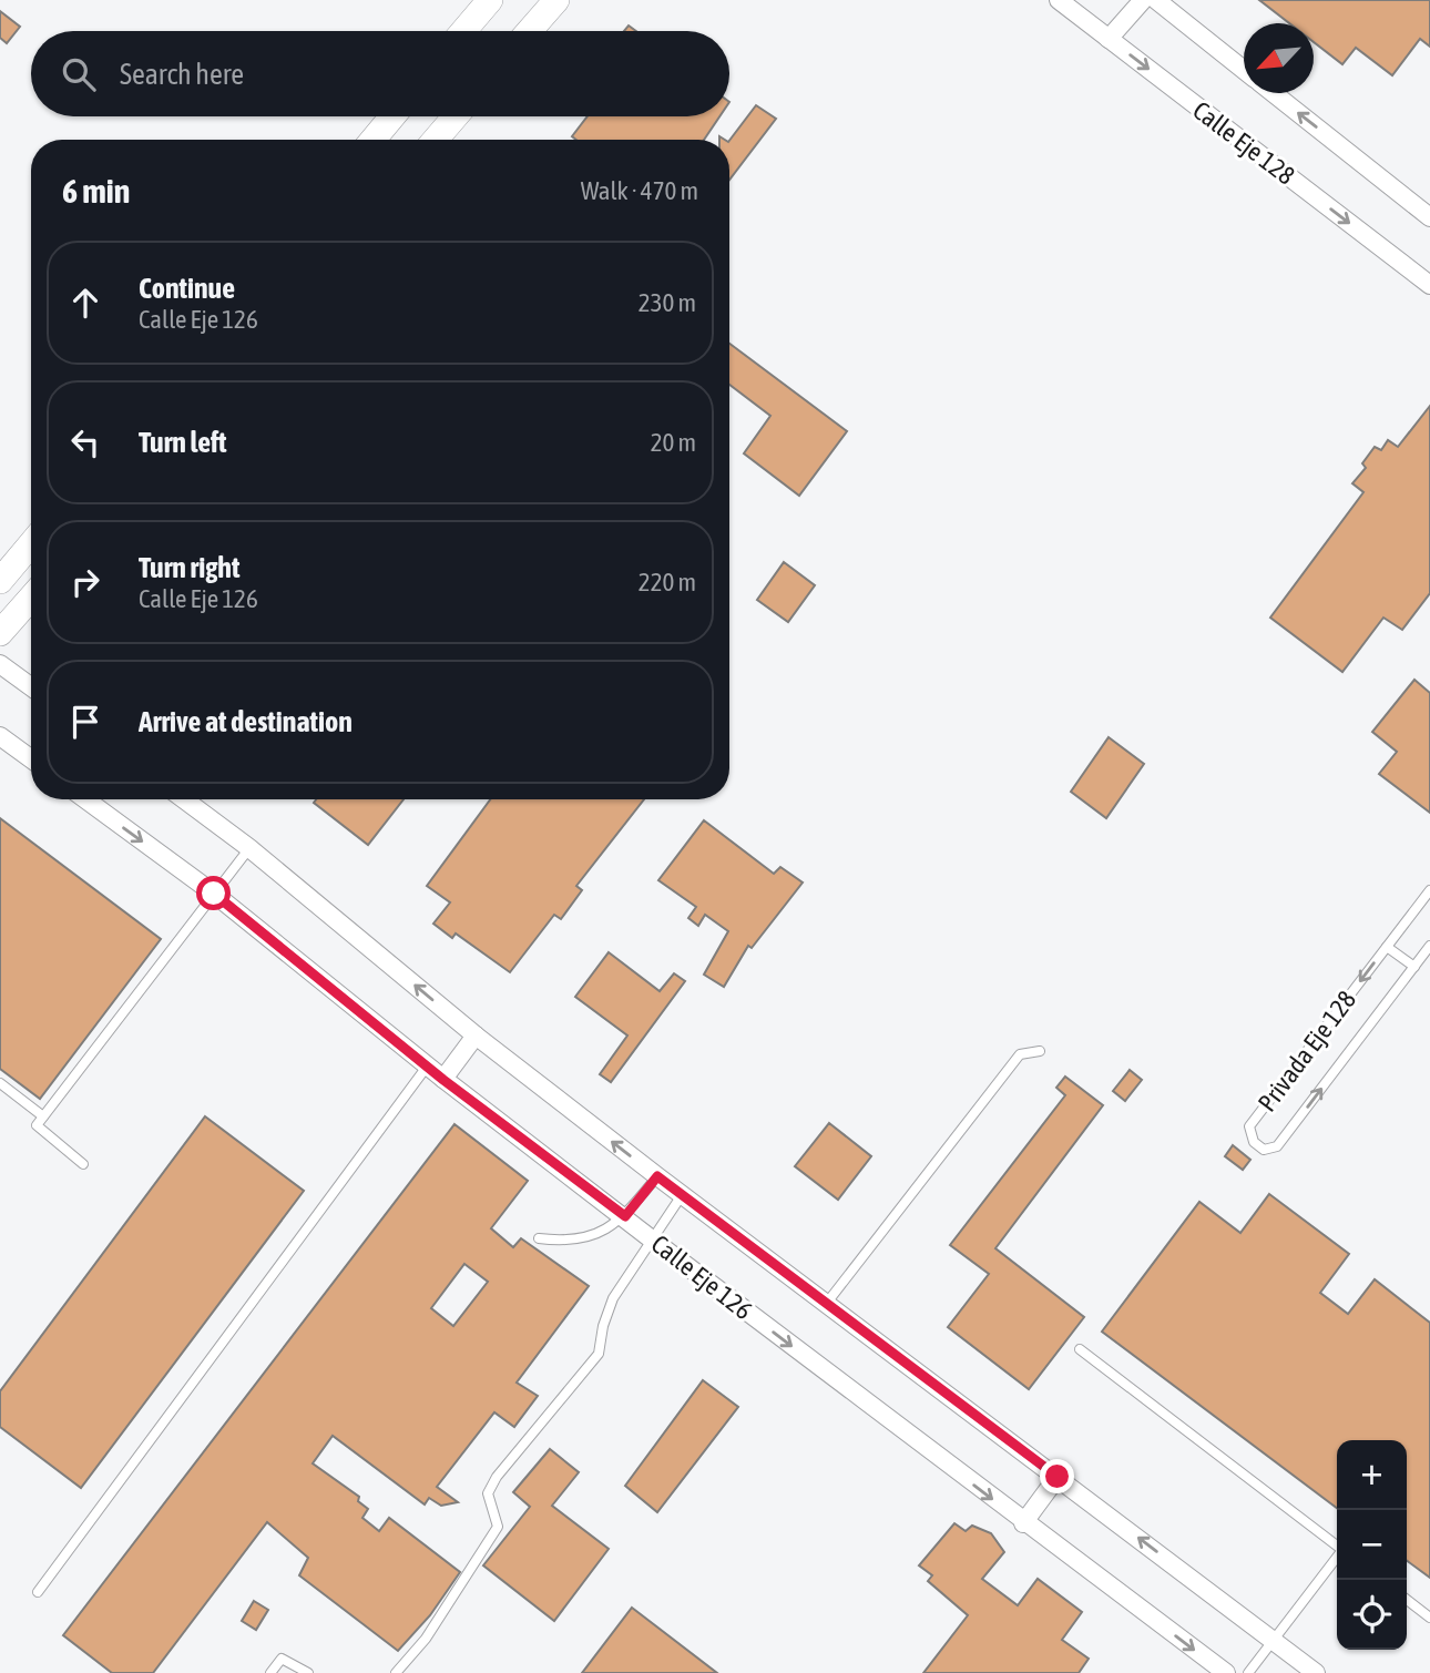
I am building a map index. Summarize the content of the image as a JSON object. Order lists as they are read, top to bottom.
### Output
{
  "streets": {
    "street": ["Calle Eje 128", "Calle Eje 126"],
    "lane": ["Privada Eje 128"]
  },
  "north": "bottom left",
  "page": {
    "search": "Search here",
    "heading": ["6 min", "Walk · 470 m"],
    "list": [
      ["Continue", "Calle Eje 126", "230 m"],
      ["Turn left", "20 m"],
      ["Turn right", "Calle Eje 126", "220 m"],
      "Arrive at destination"
    ],
    "map_buttons": ["+", "−"]
  }
}
